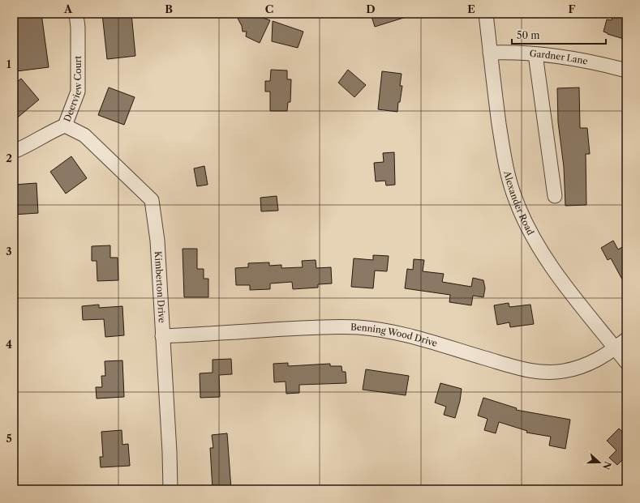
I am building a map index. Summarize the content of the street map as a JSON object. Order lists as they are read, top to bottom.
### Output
{
  "streets": {
    "street": [
      "Gardner Lane",
      "Deerview Court",
      "Alexander Road",
      "Kimberton Drive",
      "Benning Wood Drive"
    ]
  },
  "crossings": [
    ["Gardner Lane", "Alexander Road"],
    ["Deerview Court", "Kimberton Drive"],
    ["Alexander Road", "Benning Wood Drive"],
    ["Kimberton Drive", "Benning Wood Drive"]
  ],
  "scale_bar": "50 m",
  "north": "right",
  "grid": {
    "columns": [
      "A",
      "B",
      "C",
      "D",
      "E",
      "F"
    ],
    "rows": [
      "1",
      "2",
      "3",
      "4",
      "5"
    ]
  }
}
